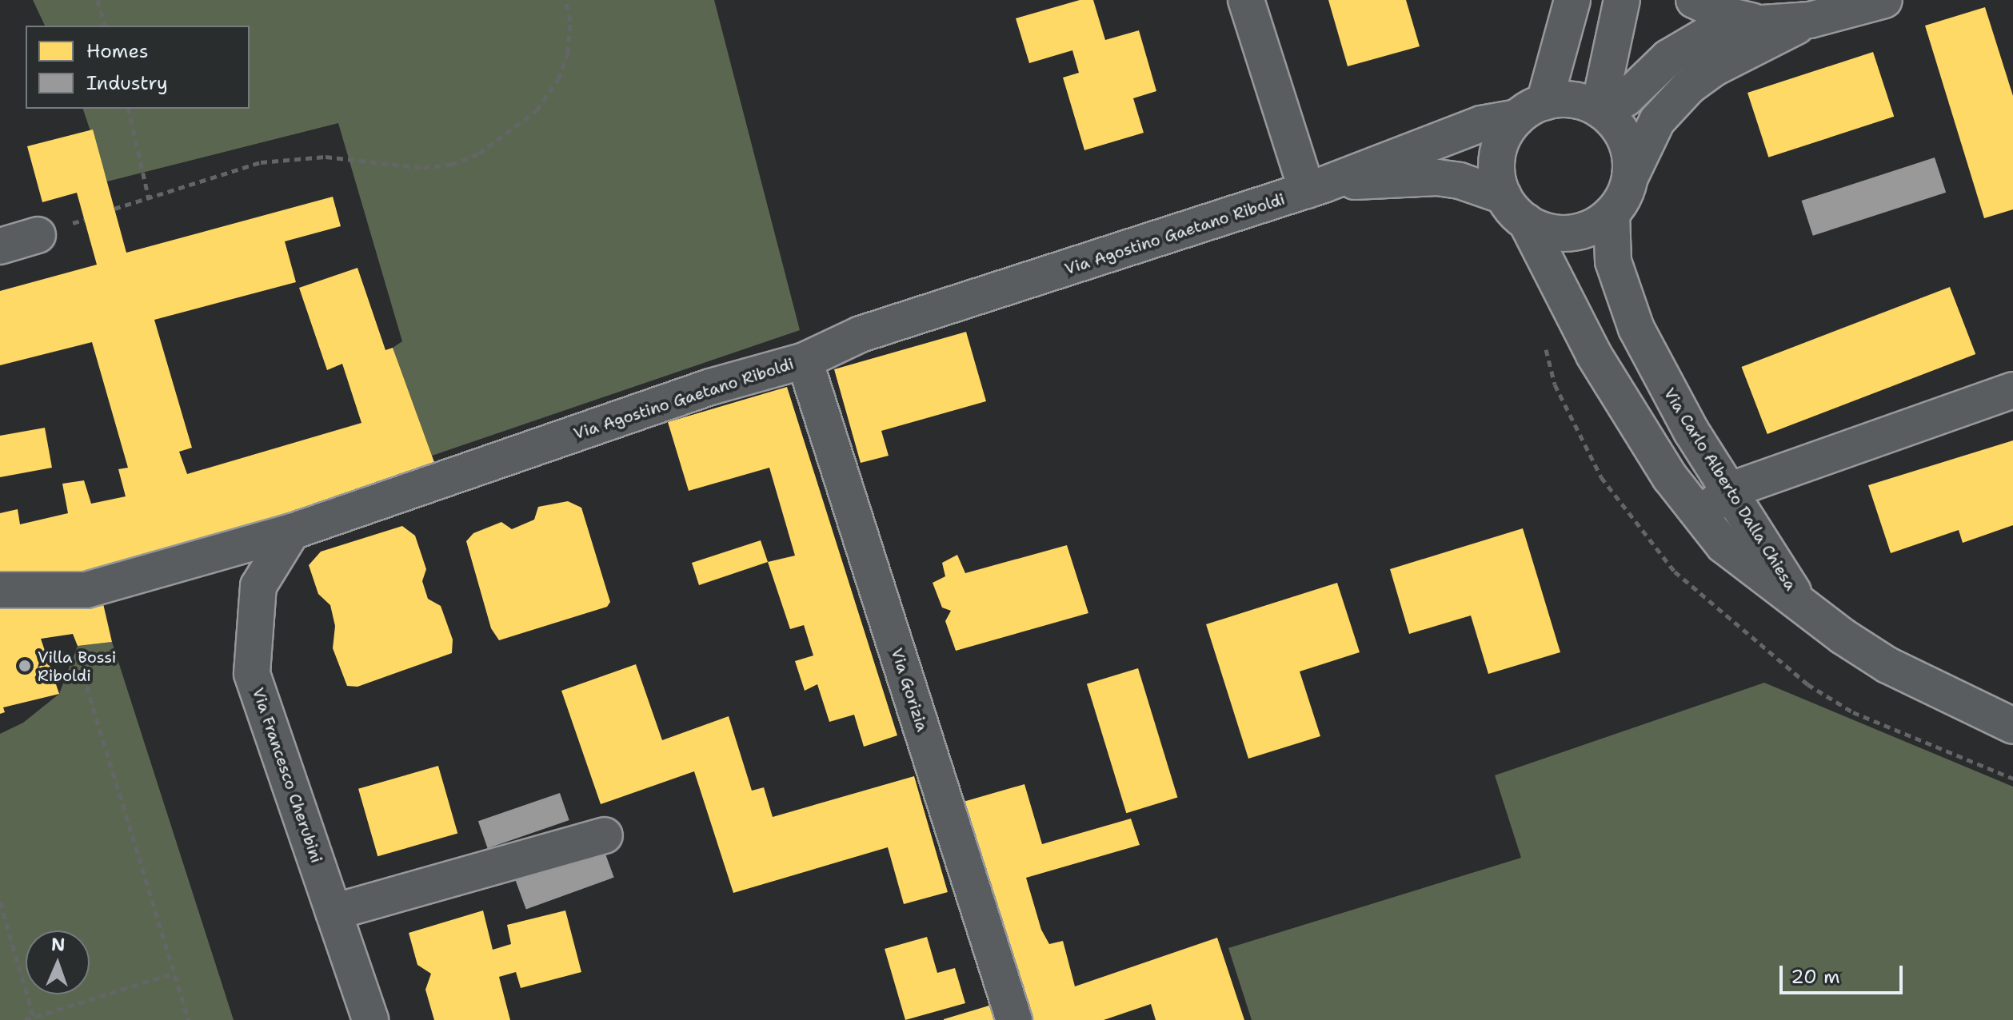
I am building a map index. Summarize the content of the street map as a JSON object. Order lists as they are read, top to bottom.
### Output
{
  "streets": {
    "street": [
      "Via Agostino Gaetano Riboldi",
      "Via Carlo Alberto Dalla Chiesa",
      "Via Gorizia",
      "Via Francesco Cherubini"
    ]
  },
  "crossings": [
    ["Via Agostino Gaetano Riboldi", "Via Carlo Alberto Dalla Chiesa"],
    ["Via Agostino Gaetano Riboldi", "Via Gorizia"],
    ["Via Agostino Gaetano Riboldi", "Via Francesco Cherubini"]
  ],
  "places": ["Villa Bossi Riboldi"],
  "legend": ["Homes", "Industry"],
  "scale_bar": "20 m",
  "north": "top"
}
